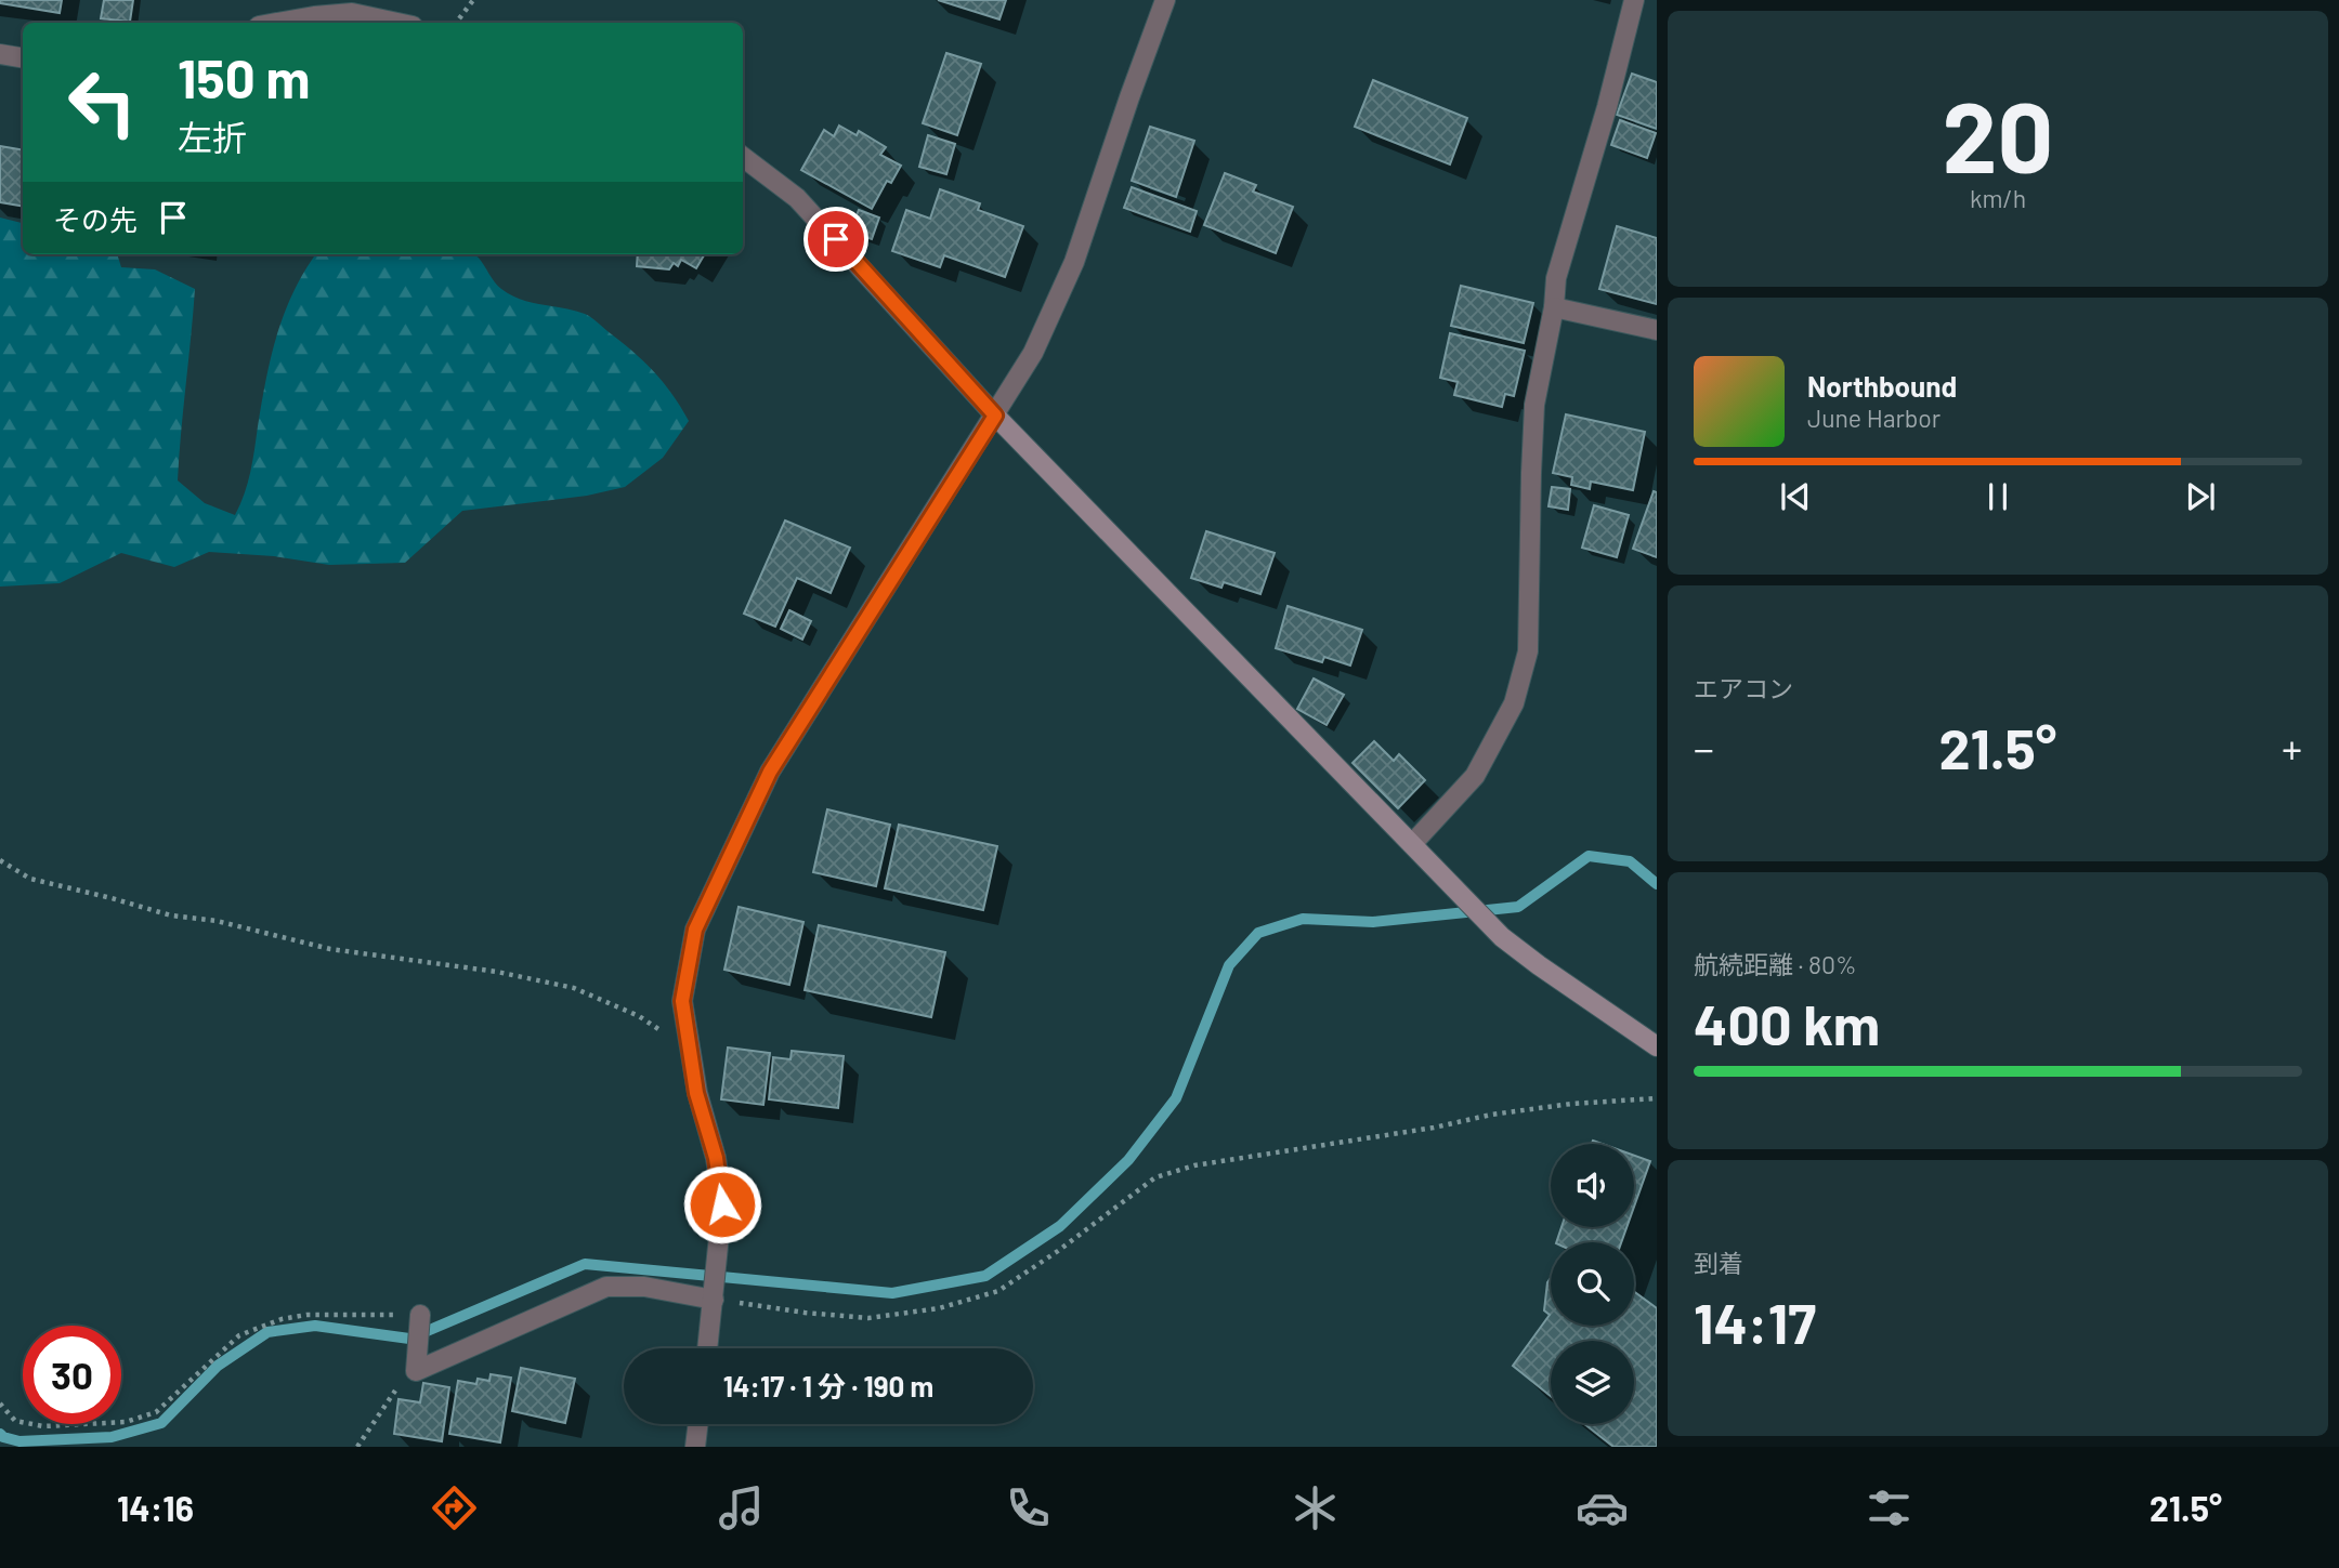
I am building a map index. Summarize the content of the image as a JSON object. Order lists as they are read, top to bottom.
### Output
{
  "page": {
    "tile": [
      ["20", "km/h"],
      "エアコン",
      ["航続距離 · 80%", "400 km"],
      ["到着", "14:17"]
    ],
    "turn": ["150 m", "左折"],
    "then": "その先",
    "song": ["Northbound", "June Harbor"],
    "heat": ["−", "21.5°", "+"],
    "limit": "30",
    "trip": "14:17 · 1 分 · 190 m",
    "tabs": ["14:16", "21.5°"]
  }
}
